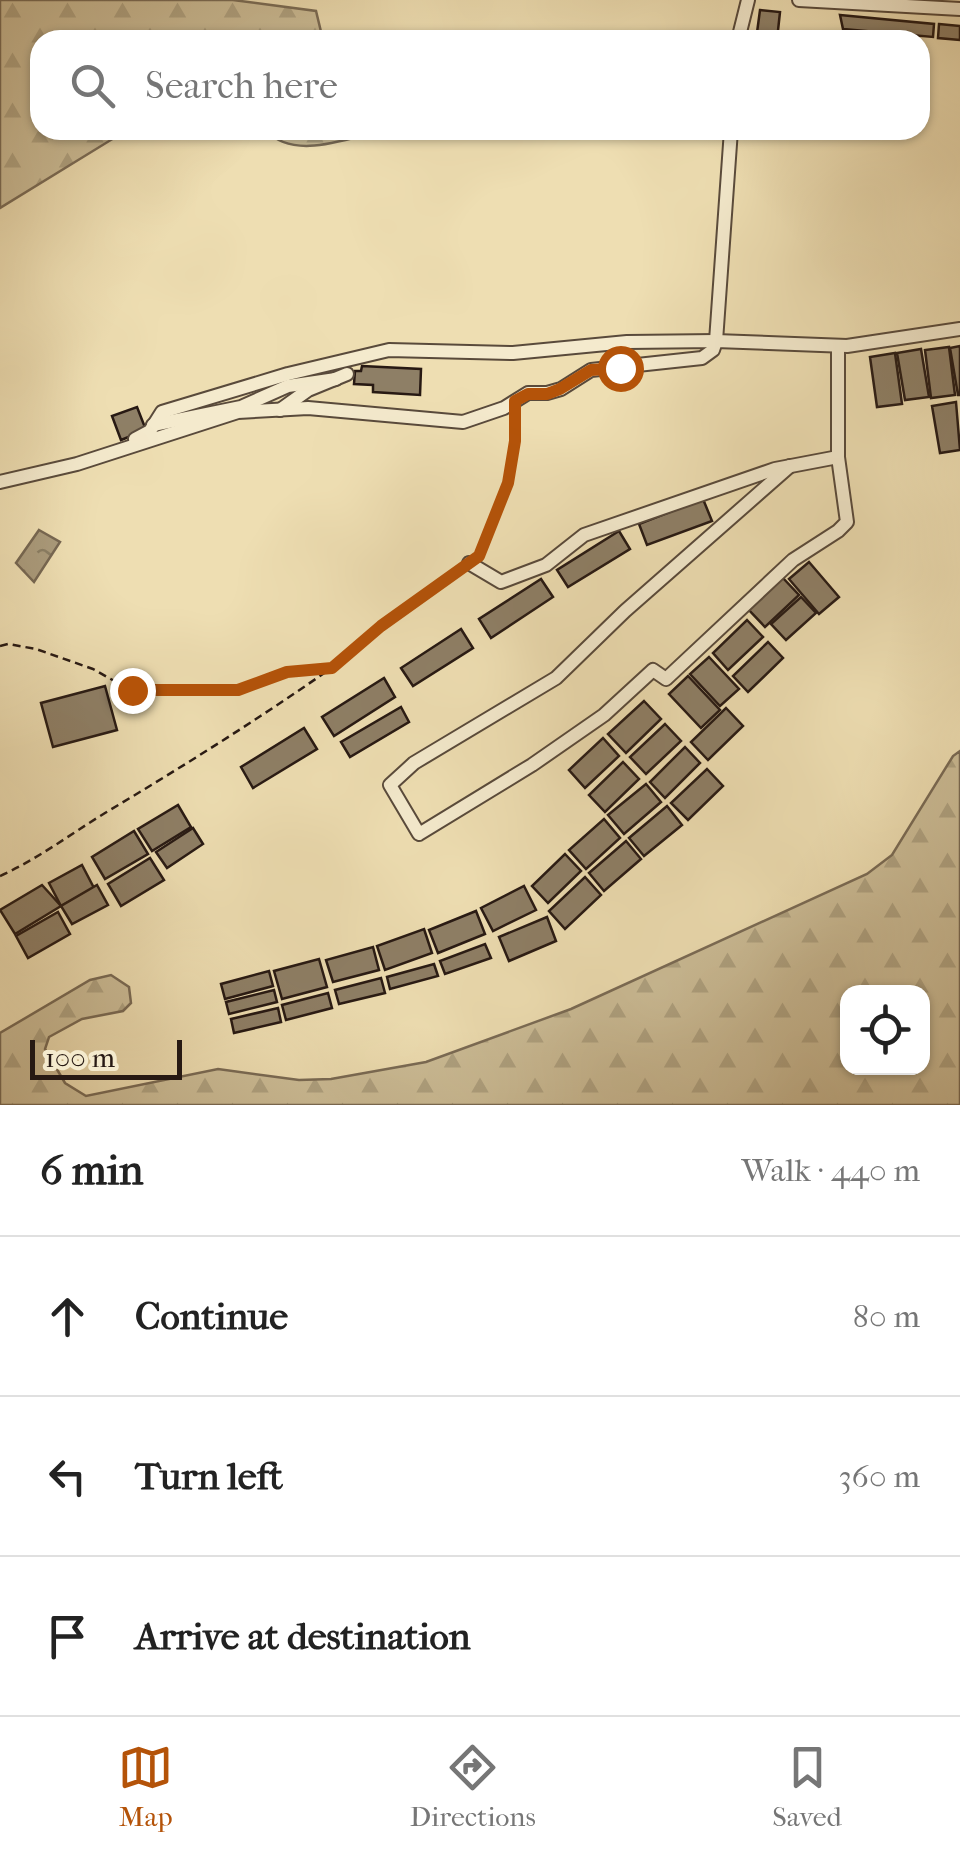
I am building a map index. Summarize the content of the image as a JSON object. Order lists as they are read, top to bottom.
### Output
{
  "scale_bar": "100 m",
  "page": {
    "search": "Search here",
    "scale": "100 m",
    "heading": ["6 min", "Walk · 440 m"],
    "list": [
      ["Continue", "80 m"],
      ["Turn left", "360 m"],
      "Arrive at destination"
    ],
    "nav": ["Map", "Directions", "Saved"]
  }
}
